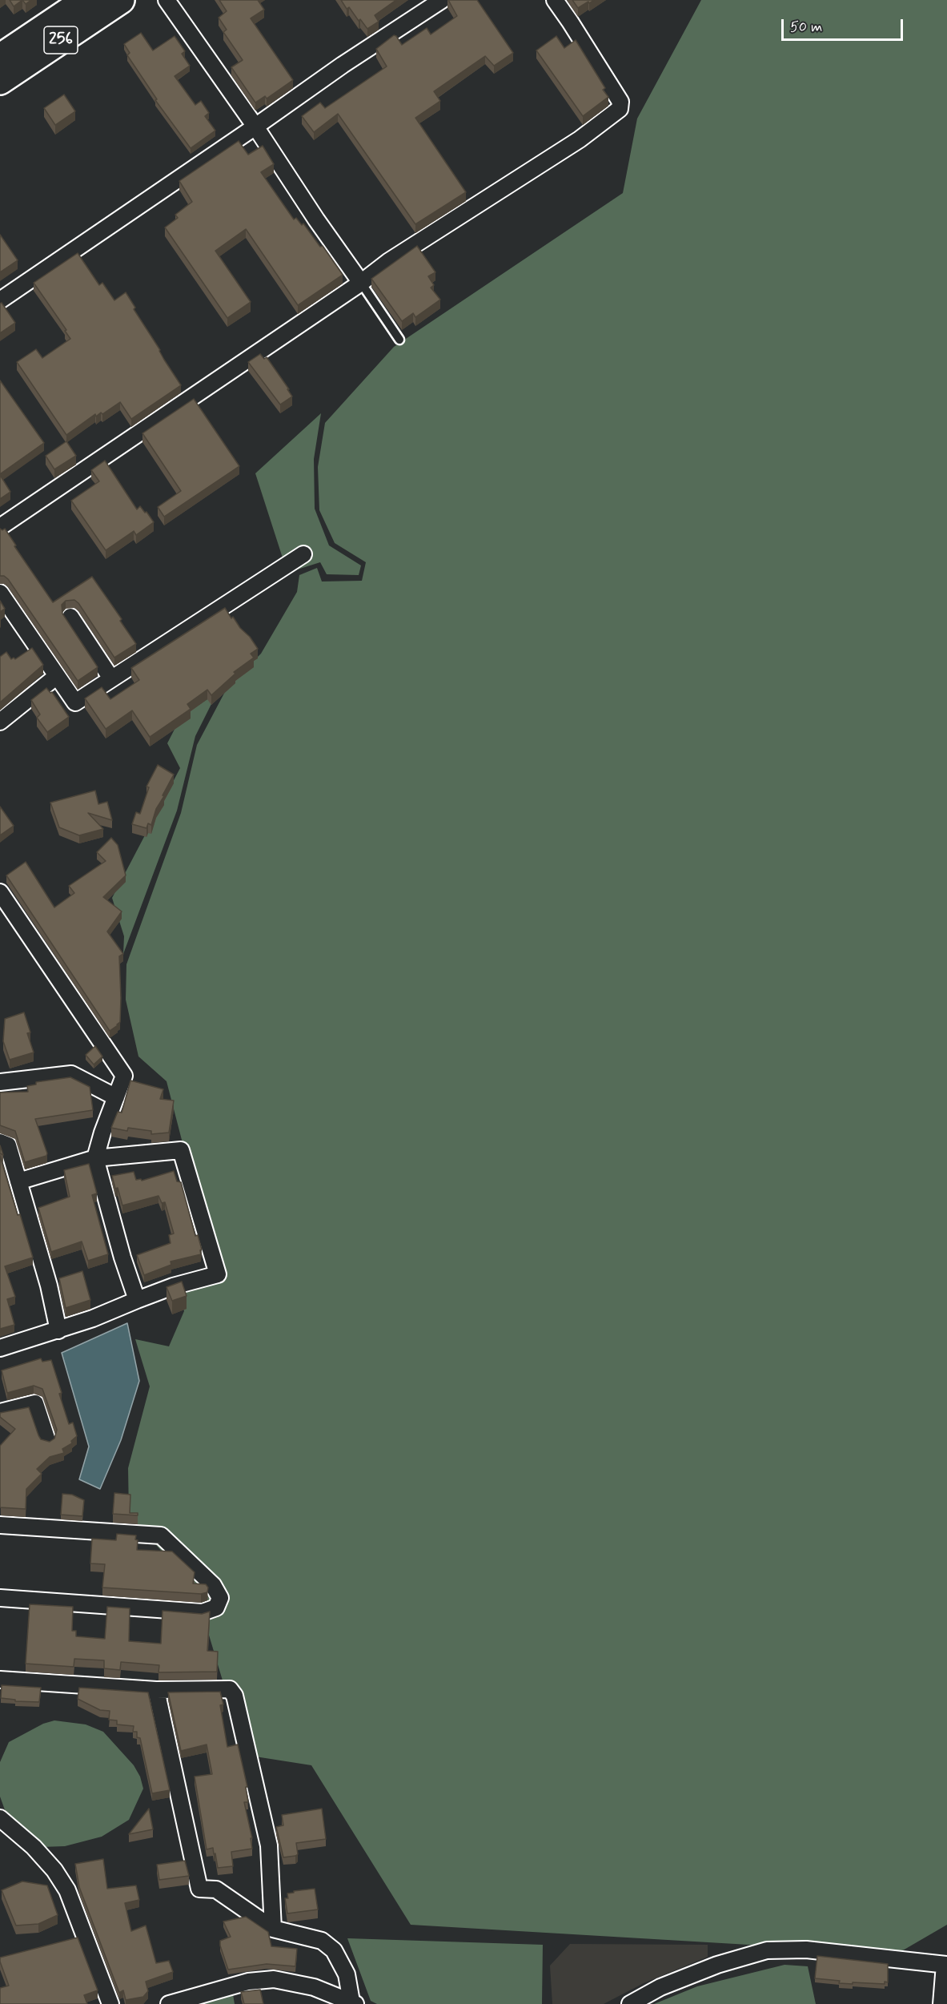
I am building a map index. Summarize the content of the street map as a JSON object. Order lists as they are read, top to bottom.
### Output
{
  "streets": {
    "highway": ["256"]
  },
  "scale_bar": "50 m"
}
